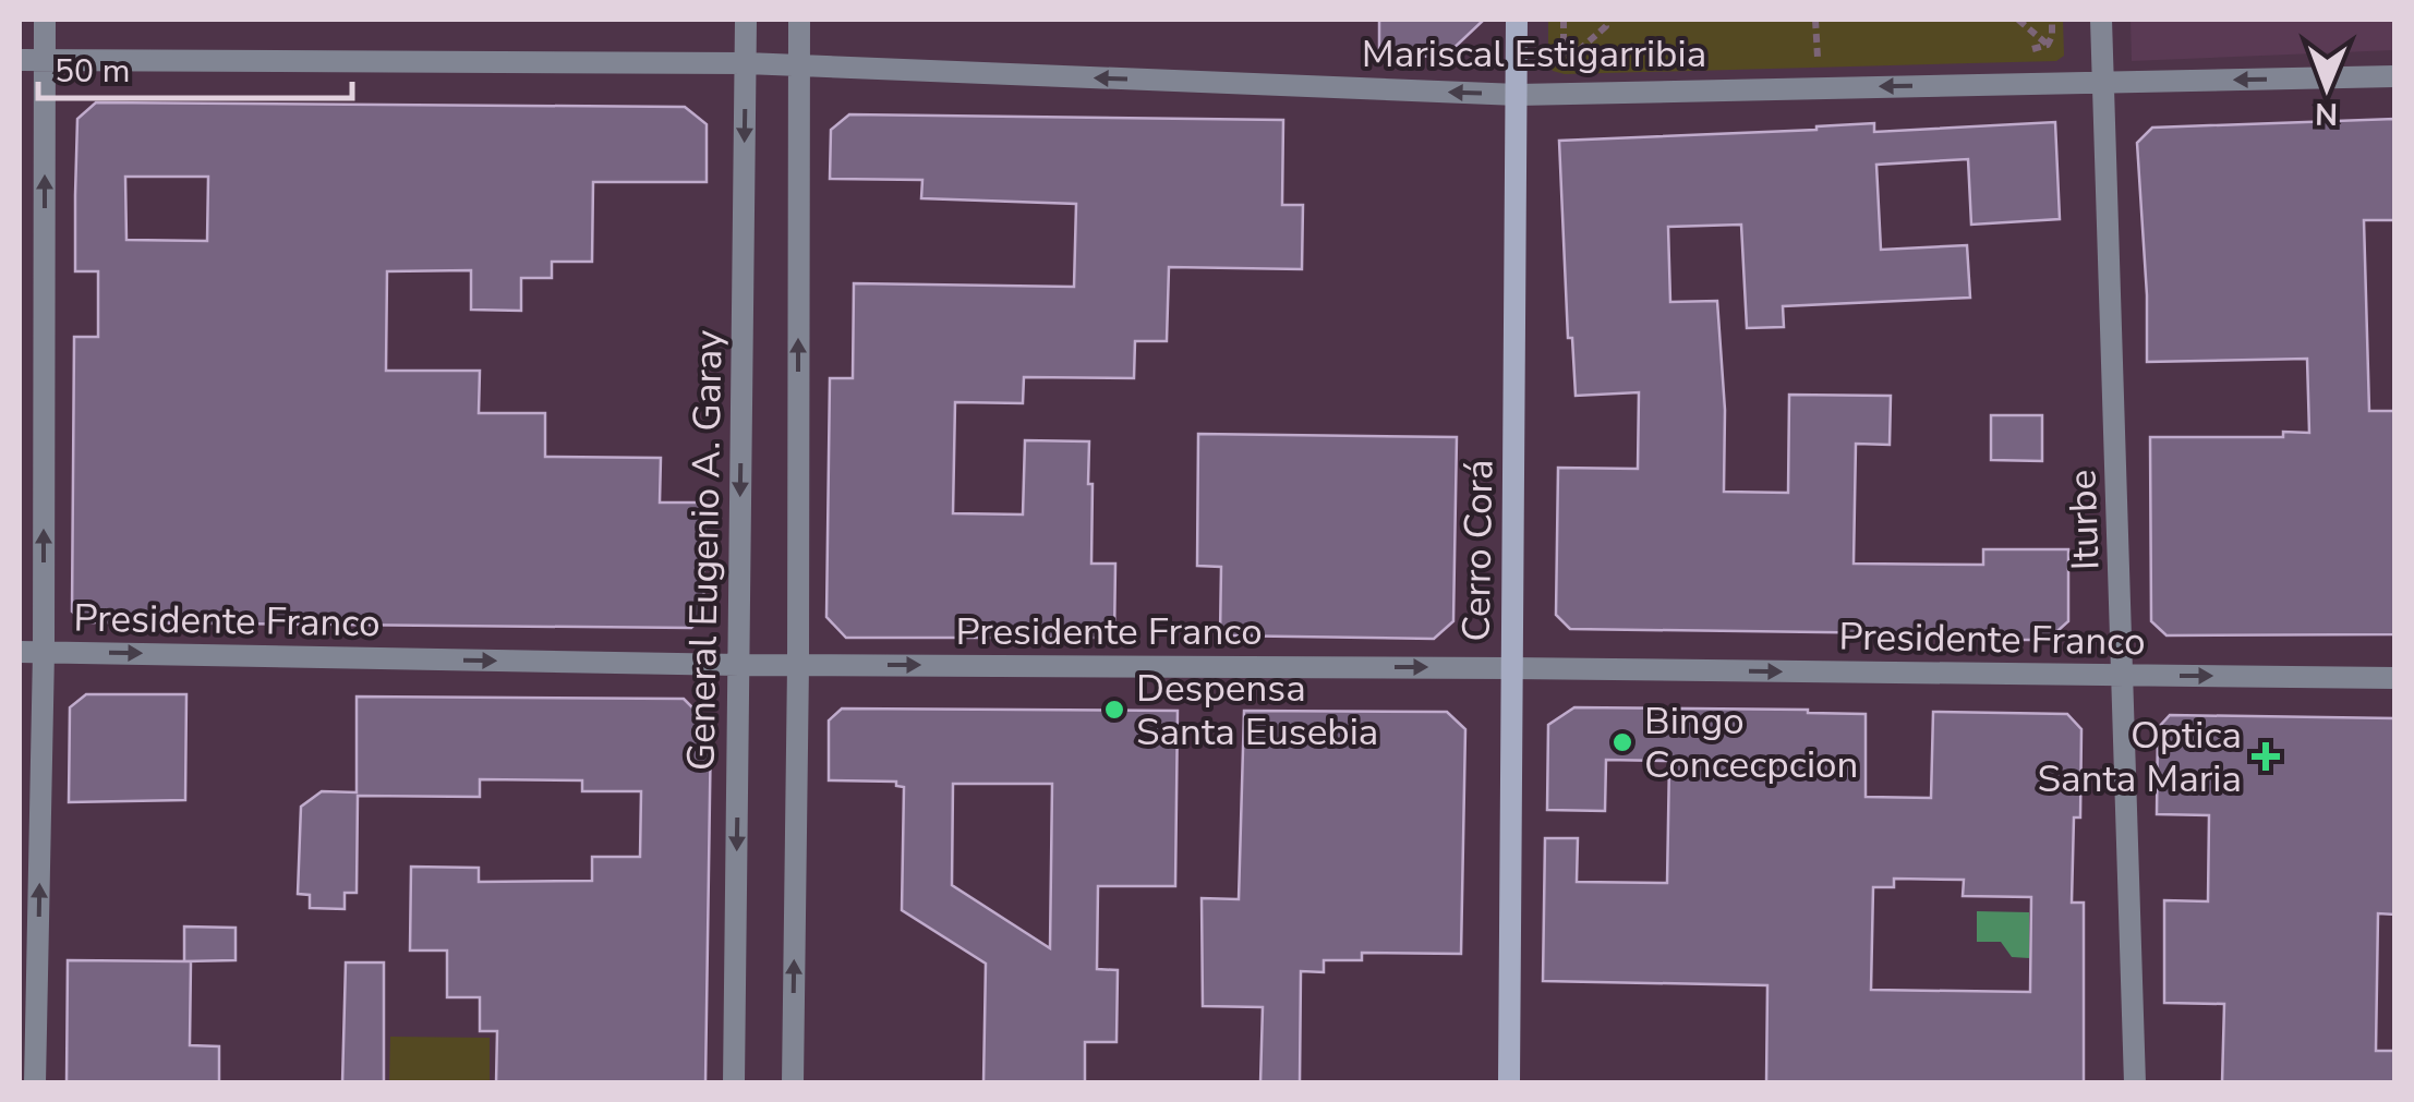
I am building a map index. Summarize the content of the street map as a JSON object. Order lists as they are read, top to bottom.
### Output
{
  "streets": {
    "street": [
      "Mariscal Estigarribia",
      "Iturbe",
      "General Eugenio A. Garay",
      "Cerro Corá",
      "Presidente Franco"
    ]
  },
  "crossings": [
    ["Mariscal Estigarribia", "Iturbe"],
    ["Mariscal Estigarribia", "General Eugenio A. Garay"],
    ["Mariscal Estigarribia", "Cerro Corá"],
    ["Iturbe", "Presidente Franco"],
    ["General Eugenio A. Garay", "Presidente Franco"],
    ["Cerro Corá", "Presidente Franco"]
  ],
  "one_way": ["Mariscal Estigarribia", "Presidente Franco"],
  "places": {
    "other": ["Despensa Santa Eusebia", "Bingo Concecpcion"],
    "health": ["Optica Santa Maria"]
  },
  "scale_bar": "50 m",
  "north": "bottom"
}
